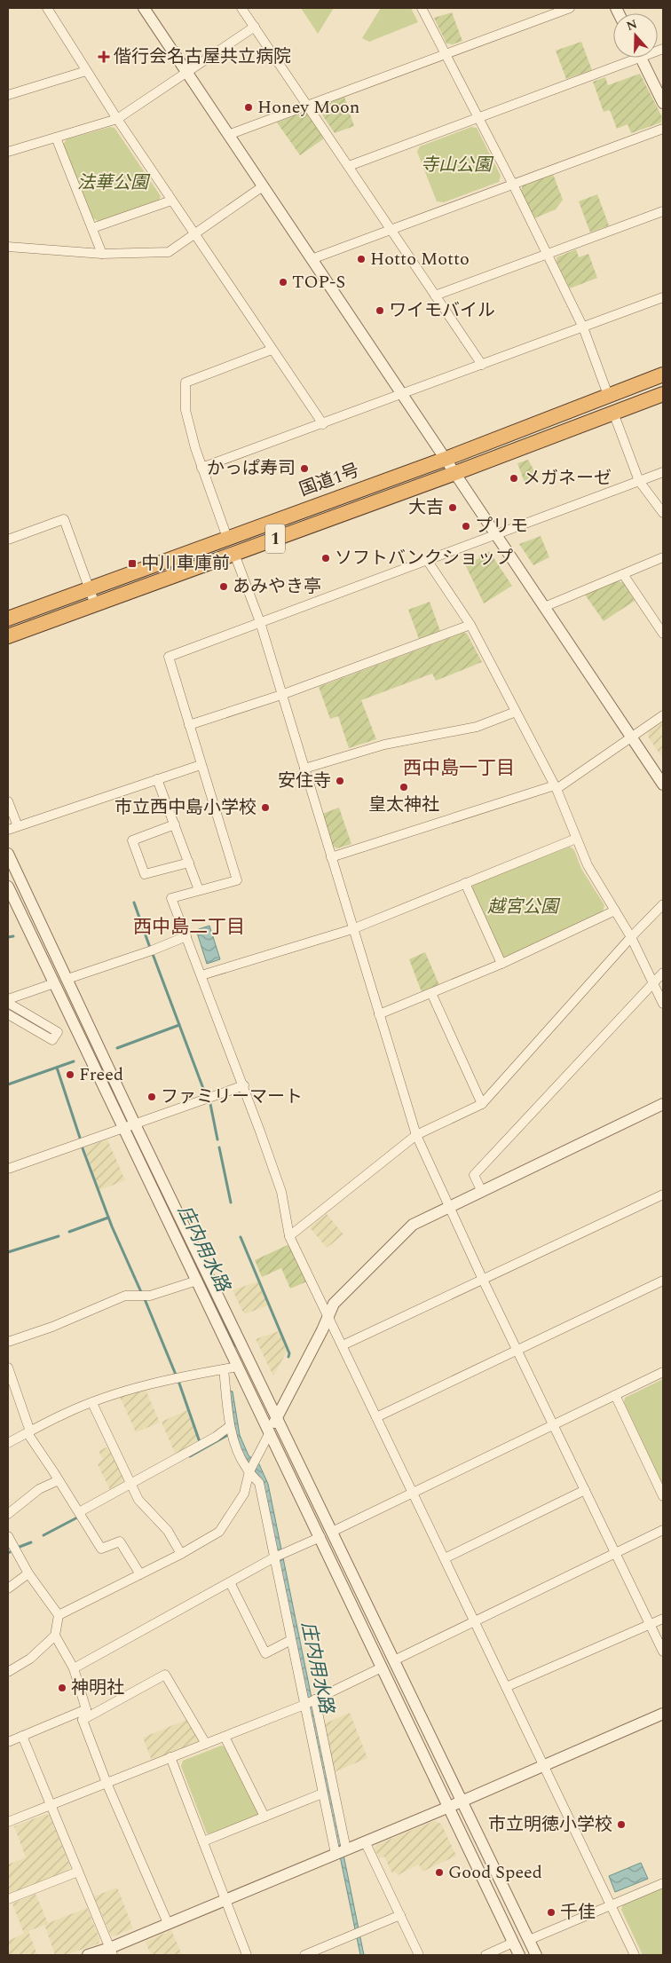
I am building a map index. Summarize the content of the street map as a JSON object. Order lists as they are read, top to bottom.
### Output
{
  "streets": {
    "highway": ["国道1号", "1"]
  },
  "districts": ["西中島一丁目", "西中島二丁目"],
  "water": ["庄内用水路"],
  "parks": ["寺山公園", "法華公園", "越宮公園"],
  "places": {
    "health": ["偕行会名古屋共立病院"],
    "other": [
      "Honey Moon",
      "Hotto Motto",
      "TOP-S",
      "ワイモバイル",
      "かっぱ寿司",
      "メガネーゼ",
      "大吉",
      "プリモ",
      "ソフトバンクショップ",
      "あみやき亭",
      "安住寺",
      "皇太神社",
      "市立西中島小学校",
      "Freed",
      "ファミリーマート",
      "神明社",
      "市立明徳小学校",
      "Good Speed",
      "千佳"
    ],
    "transit": ["中川車庫前"]
  },
  "north": "top"
}
